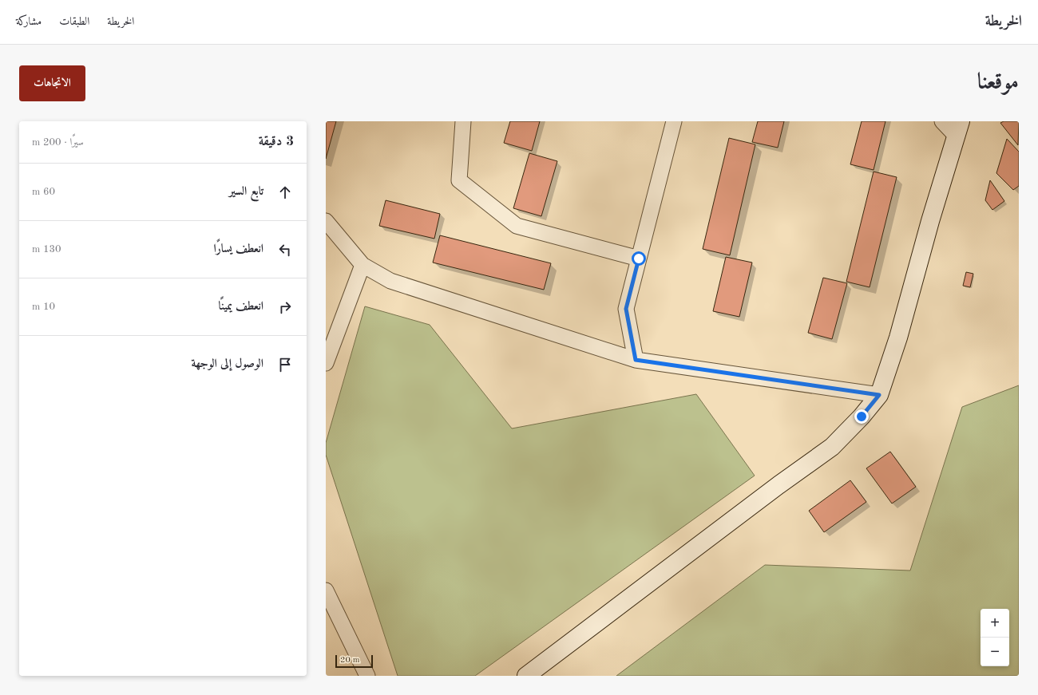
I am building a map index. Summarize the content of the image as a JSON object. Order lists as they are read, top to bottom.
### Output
{
  "scale_bar": "20 m",
  "page": {
    "header": "الخريطة",
    "nav": ["الخريطة", "الطبقات", "مشاركة"],
    "title": "موقعنا",
    "buttons": "الاتجاهات",
    "heading": ["3 دقيقة", "سيرًا · 200 m"],
    "list": [
      ["تابع السير", "60 m"],
      ["انعطف يسارًا", "130 m"],
      ["انعطف يمينًا", "10 m"],
      "الوصول إلى الوجهة"
    ],
    "map_buttons": ["+", "−"],
    "scale": "20 m"
  }
}
